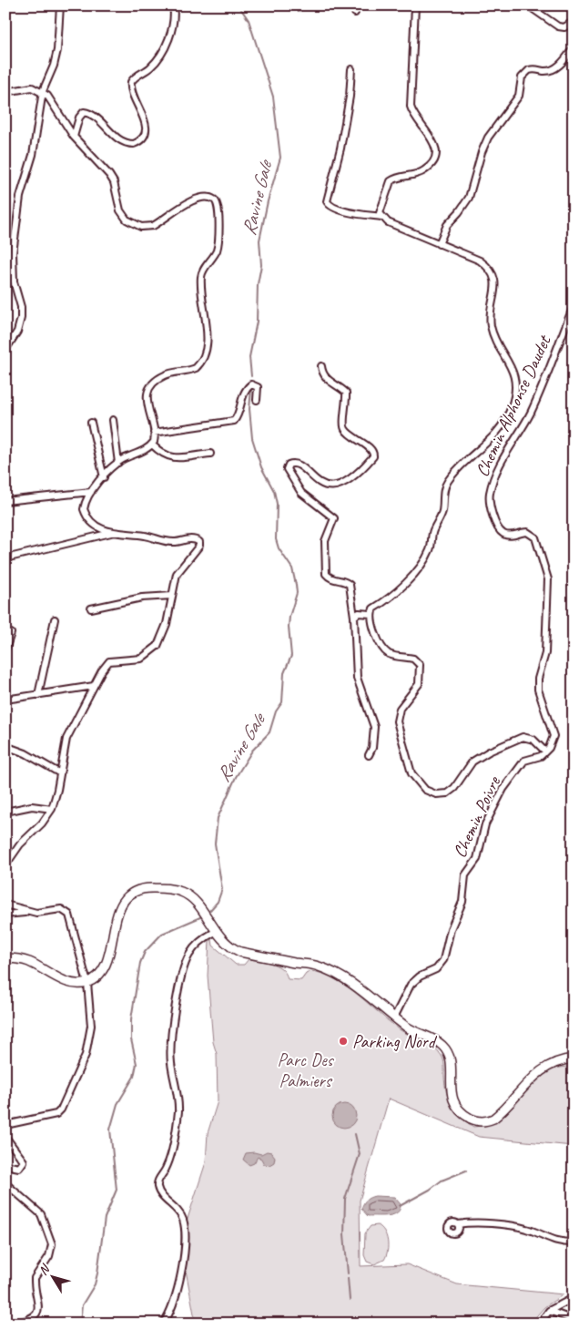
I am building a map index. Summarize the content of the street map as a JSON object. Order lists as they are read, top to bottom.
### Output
{
  "streets": {
    "street": ["Chemin Alphonse Daudet", "Chemin Poivre"]
  },
  "crossings": [
    ["Chemin Alphonse Daudet", "Chemin Poivre"]
  ],
  "water": ["Ravine Gale"],
  "parks": ["Parc Des Palmiers"],
  "places": ["Parking Nord"],
  "north": "top left"
}
